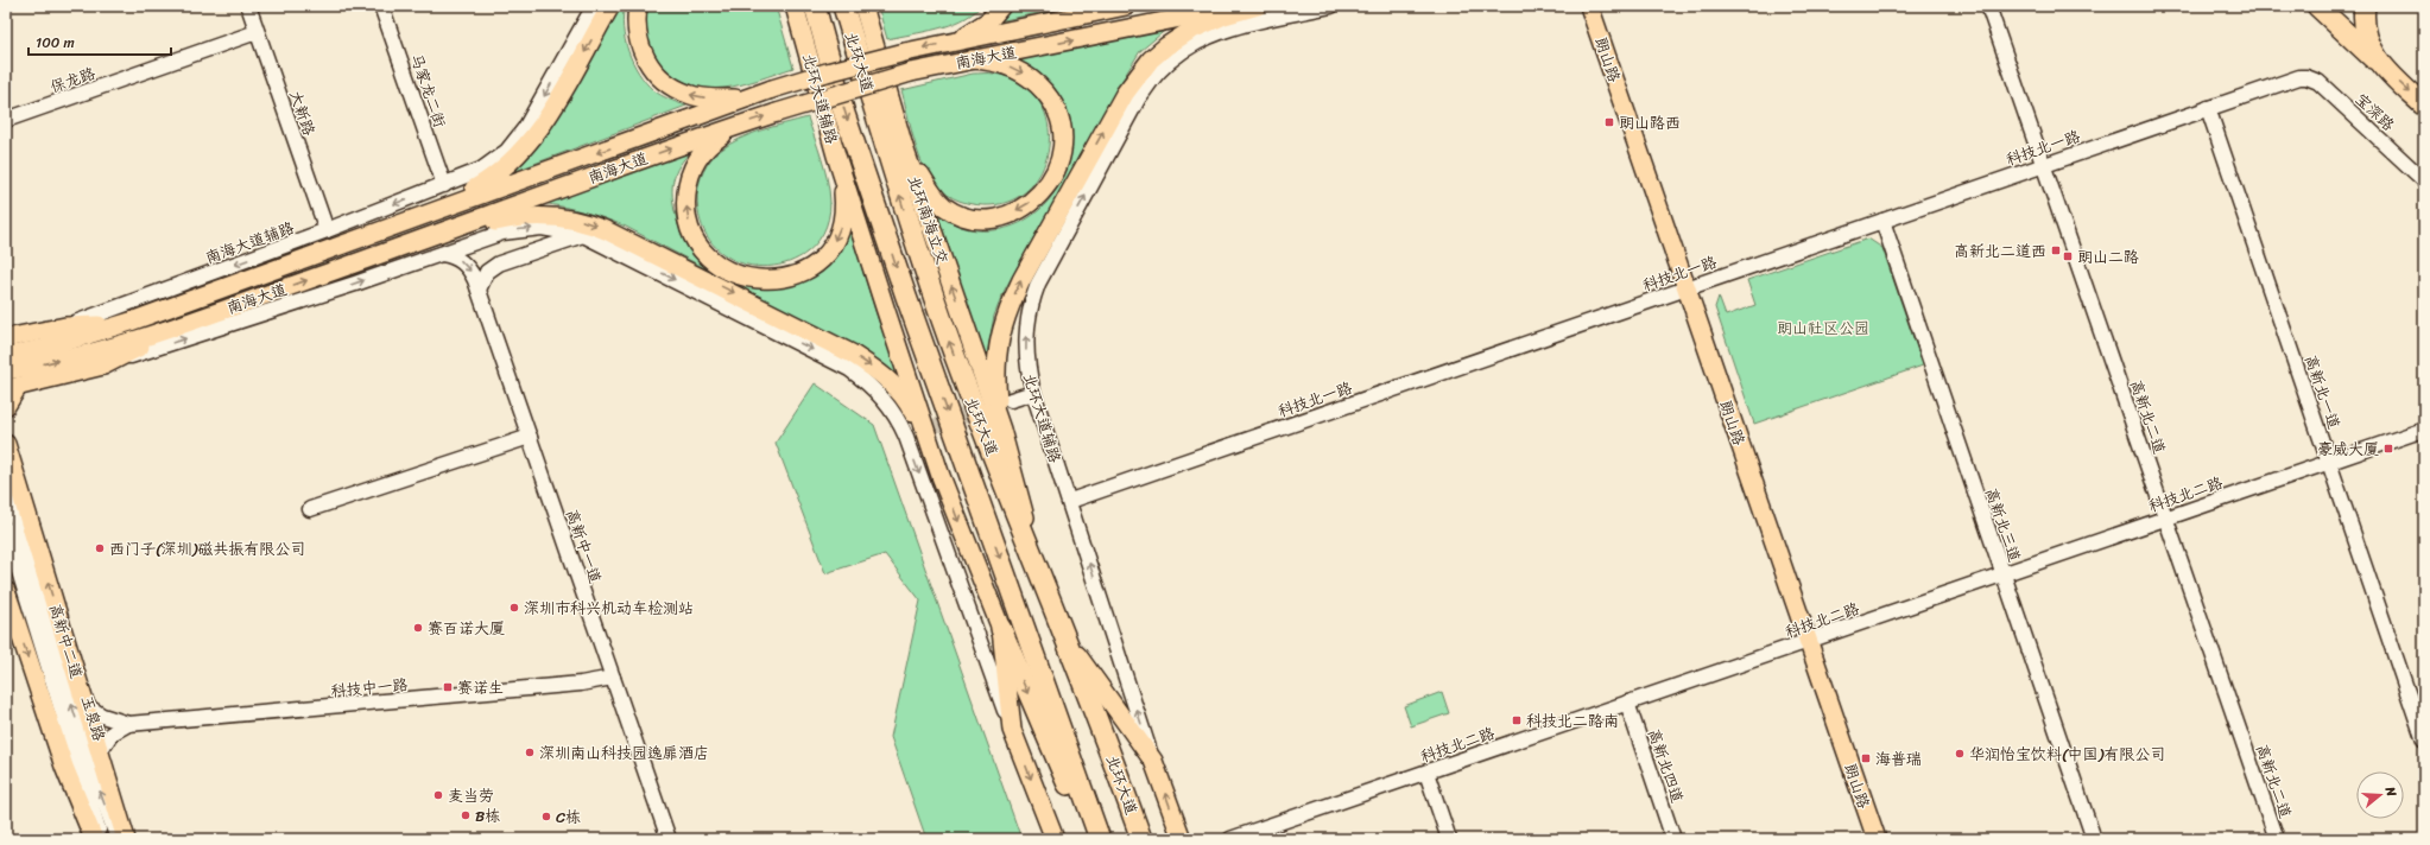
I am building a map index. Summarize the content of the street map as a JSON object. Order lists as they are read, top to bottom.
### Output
{
  "streets": {
    "highway": ["北环大道"],
    "main road": [
      "南海大道",
      "朗山路",
      "北环大道辅路",
      "北环南海立交",
      "高新中二道"
    ],
    "street": [
      "保龙路",
      "马家龙二街",
      "宝深路",
      "大新路",
      "科技北一路",
      "南海大道辅路",
      "高新北一道",
      "高新北二道",
      "科技北二路",
      "高新北三道",
      "高新中一道",
      "科技中一路",
      "玉泉路",
      "高新北四道"
    ]
  },
  "crossings": [
    ["南海大道", "北环大道辅路"],
    ["朗山路", "科技北一路"],
    ["朗山路", "科技北二路"],
    ["保龙路", "大新路"],
    ["马家龙二街", "南海大道辅路"],
    ["北环大道辅路", "科技北一路"],
    ["宝深路", "科技北一路"],
    ["大新路", "南海大道辅路"],
    ["科技北一路", "高新北一道"],
    ["科技北一路", "高新北二道"],
    ["科技北一路", "高新北三道"],
    ["高新北一道", "科技北二路"],
    ["高新北二道", "科技北二路"],
    ["科技北二路", "高新北三道"],
    ["科技北二路", "高新北四道"],
    ["高新中一道", "科技中一路"],
    ["高新中二道", "科技中一路"]
  ],
  "one_way": ["北环南海立交"],
  "parks": ["朗山社区公园"],
  "places": {
    "transit": [
      "朗山路西",
      "高新北二道西",
      "朗山二路",
      "豪威大厦",
      "赛诺生",
      "科技北二路南",
      "海普瑞"
    ],
    "other": [
      "西门子(深圳)磁共振有限公司",
      "深圳市科兴机动车检测站",
      "赛百诺大厦",
      "深圳南山科技园逸扉酒店",
      "华润怡宝饮料(中国)有限公司",
      "麦当劳",
      "B栋",
      "C栋"
    ]
  },
  "scale_bar": "100 m",
  "north": "right"
}
